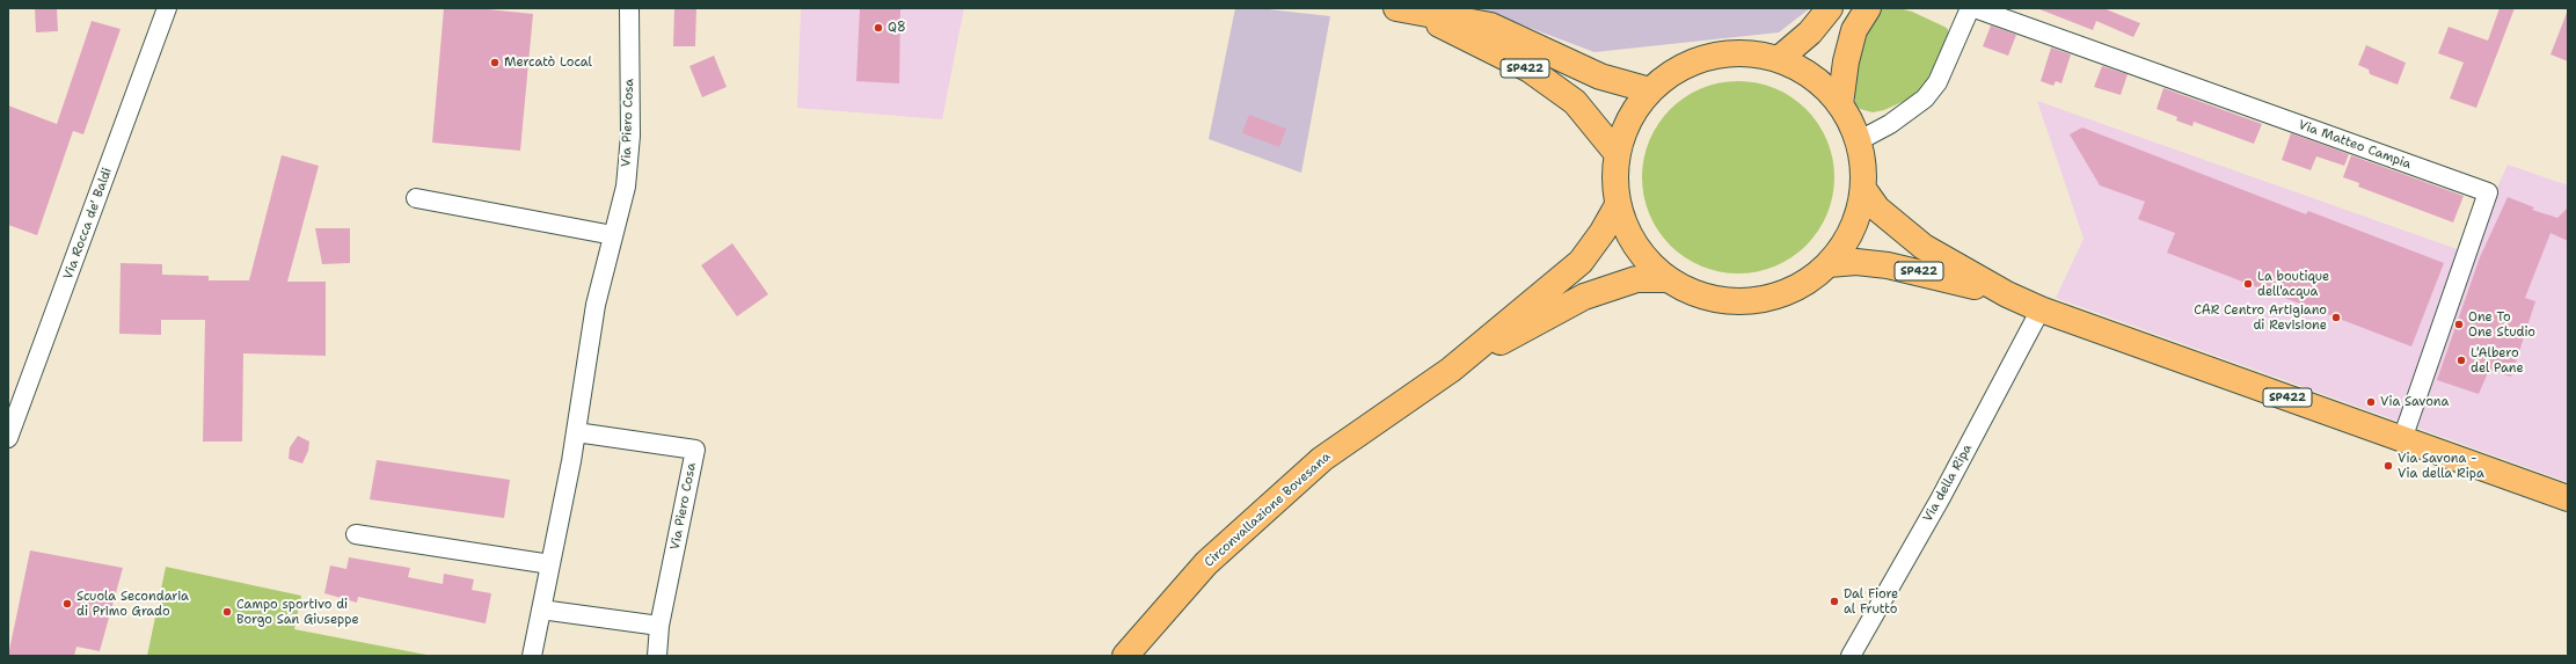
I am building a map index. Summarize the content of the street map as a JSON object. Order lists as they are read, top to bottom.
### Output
{
  "streets": {
    "main road": ["SP422", "Circonvallazione Bovesana"],
    "street": [
      "Via Piero Cosa",
      "Via Matteo Campia",
      "Via Rocca de' Baldi",
      "Via della Ripa"
    ]
  },
  "crossings": [
    ["SP422", "Via Matteo Campia"],
    ["SP422", "Via della Ripa"]
  ],
  "places": [
    "Q8",
    "Mercatò Local",
    "La boutique dell'acqua",
    "CAR Centro Artigiano di Revisione",
    "One To One Studio",
    "L'Albero del Pane",
    "Via Savona",
    "Via Savona - Via della Ripa",
    "Dal Fiore al Frutto",
    "Scuola Secondaria di Primo Grado",
    "Campo sportivo di Borgo San Giuseppe"
  ]
}
